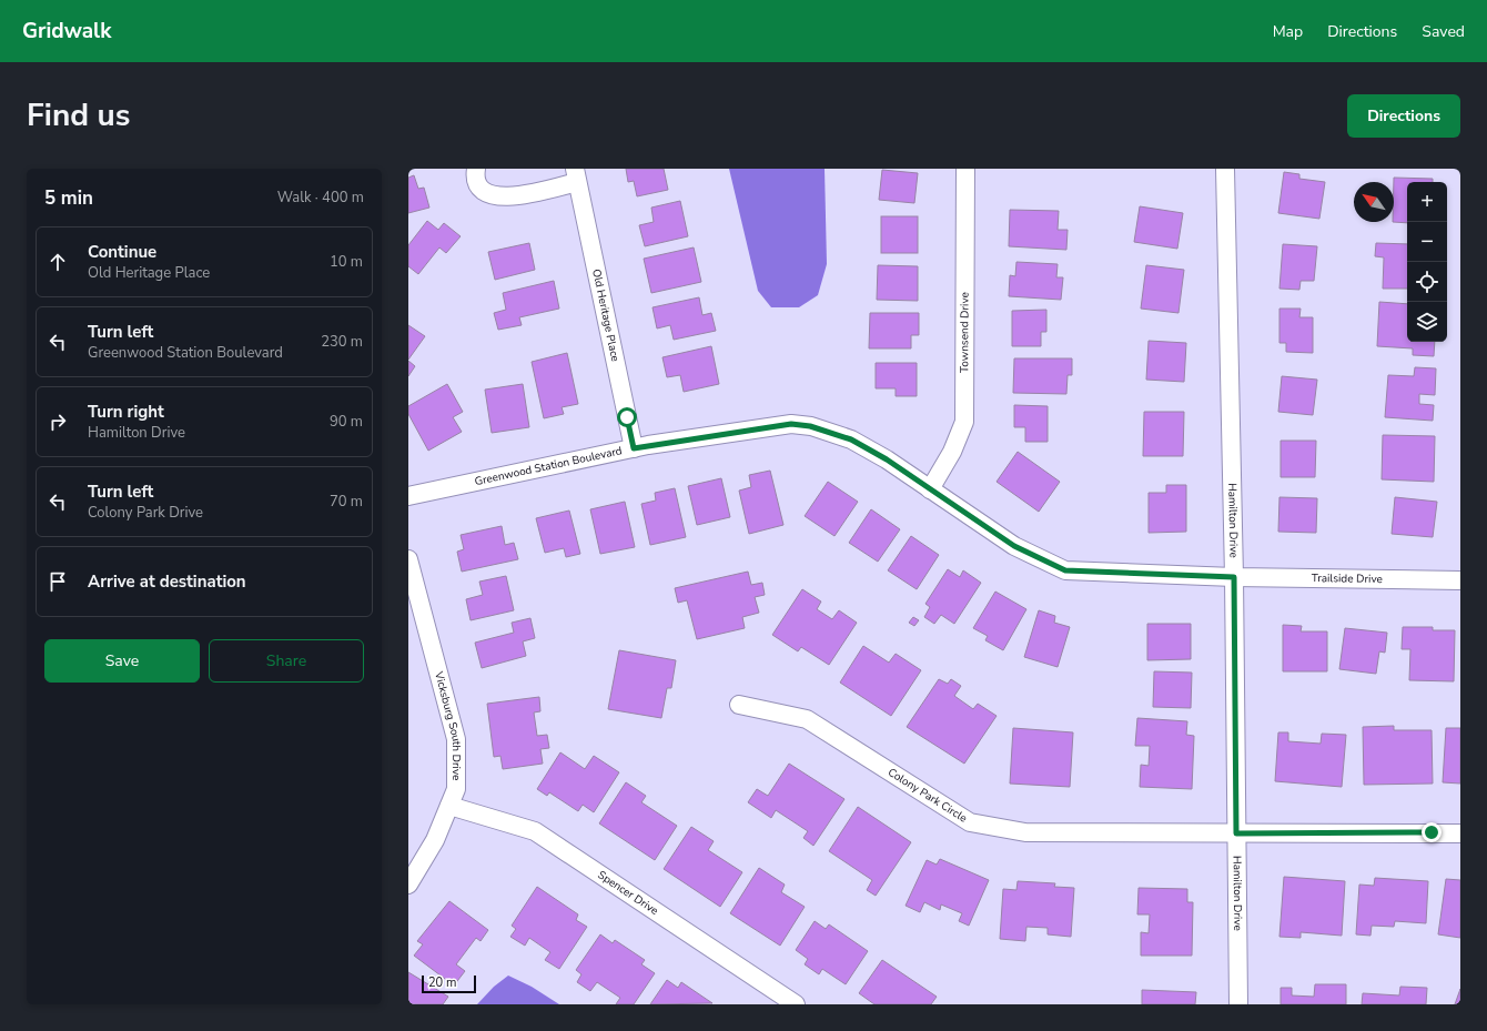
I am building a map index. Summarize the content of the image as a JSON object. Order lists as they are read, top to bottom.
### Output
{
  "streets": {
    "street": [
      "Old Heritage Place",
      "Townsend Drive",
      "Greenwood Station Boulevard",
      "Hamilton Drive",
      "Trailside Drive",
      "Vicksburg South Drive",
      "Colony Park Circle",
      "Spencer Drive"
    ]
  },
  "crossings": [
    ["Old Heritage Place", "Greenwood Station Boulevard"],
    ["Townsend Drive", "Greenwood Station Boulevard"],
    ["Greenwood Station Boulevard", "Hamilton Drive"],
    ["Greenwood Station Boulevard", "Trailside Drive"],
    ["Hamilton Drive", "Trailside Drive"],
    ["Hamilton Drive", "Colony Park Circle"],
    ["Vicksburg South Drive", "Spencer Drive"]
  ],
  "scale_bar": "20 m",
  "north": "top left",
  "page": {
    "header": "Gridwalk",
    "nav": ["Map", "Directions", "Saved"],
    "title": "Find us",
    "buttons": [
      "Directions",
      ["Save", "Share"]
    ],
    "heading": ["5 min", "Walk · 400 m"],
    "map_buttons": ["+", "−"],
    "list": [
      ["Continue", "Old Heritage Place", "10 m"],
      ["Turn left", "Greenwood Station Boulevard", "230 m"],
      ["Turn right", "Hamilton Drive", "90 m"],
      ["Turn left", "Colony Park Drive", "70 m"],
      "Arrive at destination"
    ],
    "scale": "20 m"
  }
}
